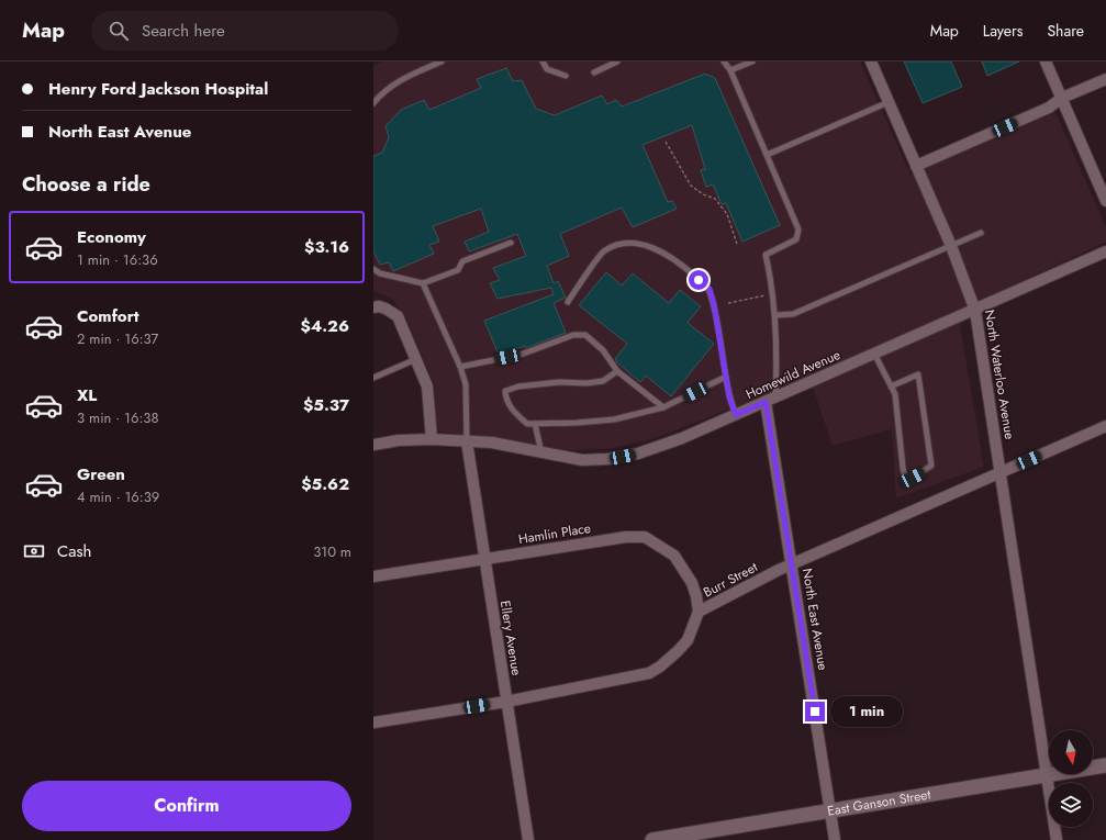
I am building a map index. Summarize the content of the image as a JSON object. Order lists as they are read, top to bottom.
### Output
{
  "streets": {
    "street": [
      "Homewild Avenue",
      "North Waterloo Avenue",
      "Hamlin Place",
      "Burr Street",
      "North East Avenue",
      "Ellery Avenue",
      "East Ganson Street"
    ]
  },
  "crossings": [
    ["Homewild Avenue", "North Waterloo Avenue"],
    ["Homewild Avenue", "North East Avenue"],
    ["Homewild Avenue", "Ellery Avenue"],
    ["North Waterloo Avenue", "Burr Street"],
    ["North Waterloo Avenue", "East Ganson Street"],
    ["Hamlin Place", "Burr Street"],
    ["Hamlin Place", "Ellery Avenue"],
    ["Burr Street", "North East Avenue"],
    ["Burr Street", "Ellery Avenue"],
    ["North East Avenue", "East Ganson Street"]
  ],
  "north": "bottom",
  "page": {
    "header": "Map",
    "search": "Search here",
    "nav": ["Map", "Layers", "Share"],
    "banner": ["Henry Ford Jackson Hospital", "North East Avenue"],
    "heading": "Choose a ride",
    "list": [
      {
        "name": "Economy",
        "note": "1 min · 16:36",
        "value": "$3.16"
      },
      {
        "name": "Comfort",
        "note": "2 min · 16:37",
        "value": "$4.26"
      },
      {
        "name": "XL",
        "note": "3 min · 16:38",
        "value": "$5.37"
      },
      {
        "name": "Green",
        "note": "4 min · 16:39",
        "value": "$5.62"
      }
    ],
    "pay": ["Cash", "310 m"],
    "bubble": "1 min",
    "buttons": "Confirm"
  }
}
